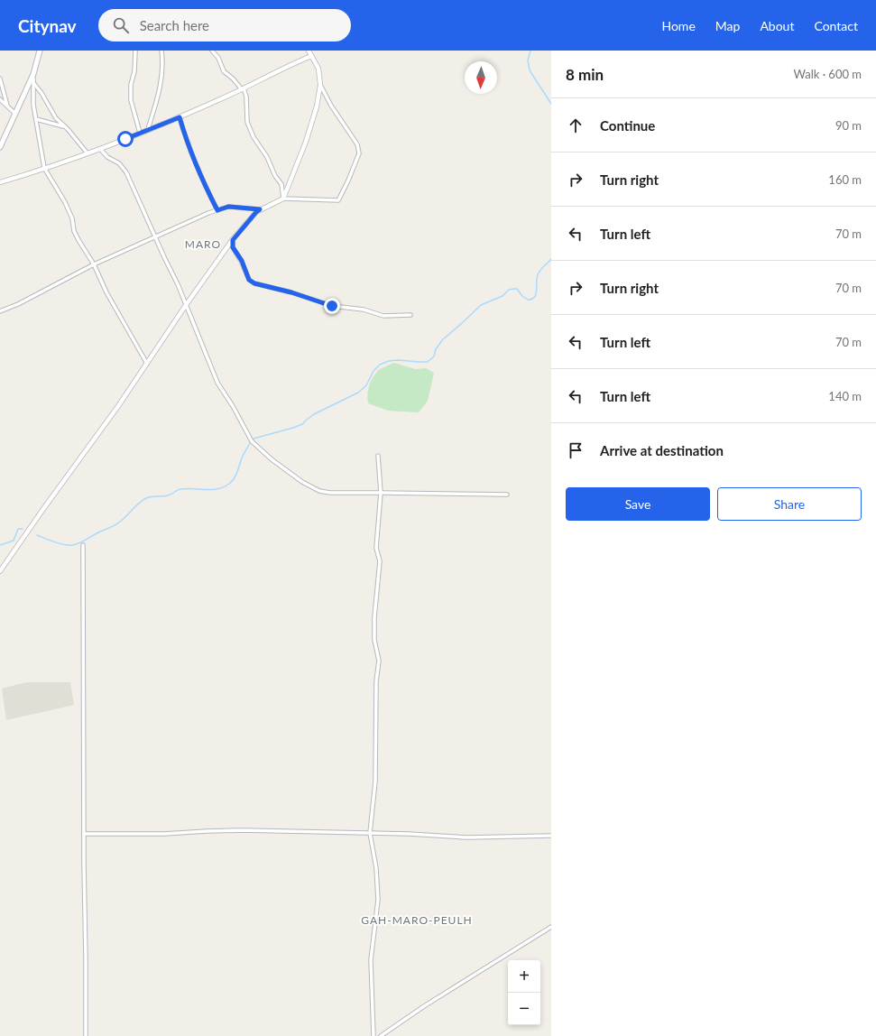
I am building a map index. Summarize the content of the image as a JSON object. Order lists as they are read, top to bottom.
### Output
{
  "districts": ["MARO", "GAH-MARO-PEULH"],
  "north": "bottom",
  "page": {
    "header": "Citynav",
    "search": "Search here",
    "nav": [
      "Home",
      "Map",
      "About",
      "Contact"
    ],
    "heading": ["8 min", "Walk · 600 m"],
    "list": [
      ["Continue", "90 m"],
      ["Turn right", "160 m"],
      ["Turn left", "70 m"],
      ["Turn right", "70 m"],
      ["Turn left", "70 m"],
      ["Turn left", "140 m"],
      "Arrive at destination"
    ],
    "buttons": ["Save", "Share"],
    "map_buttons": ["+", "−"]
  }
}
